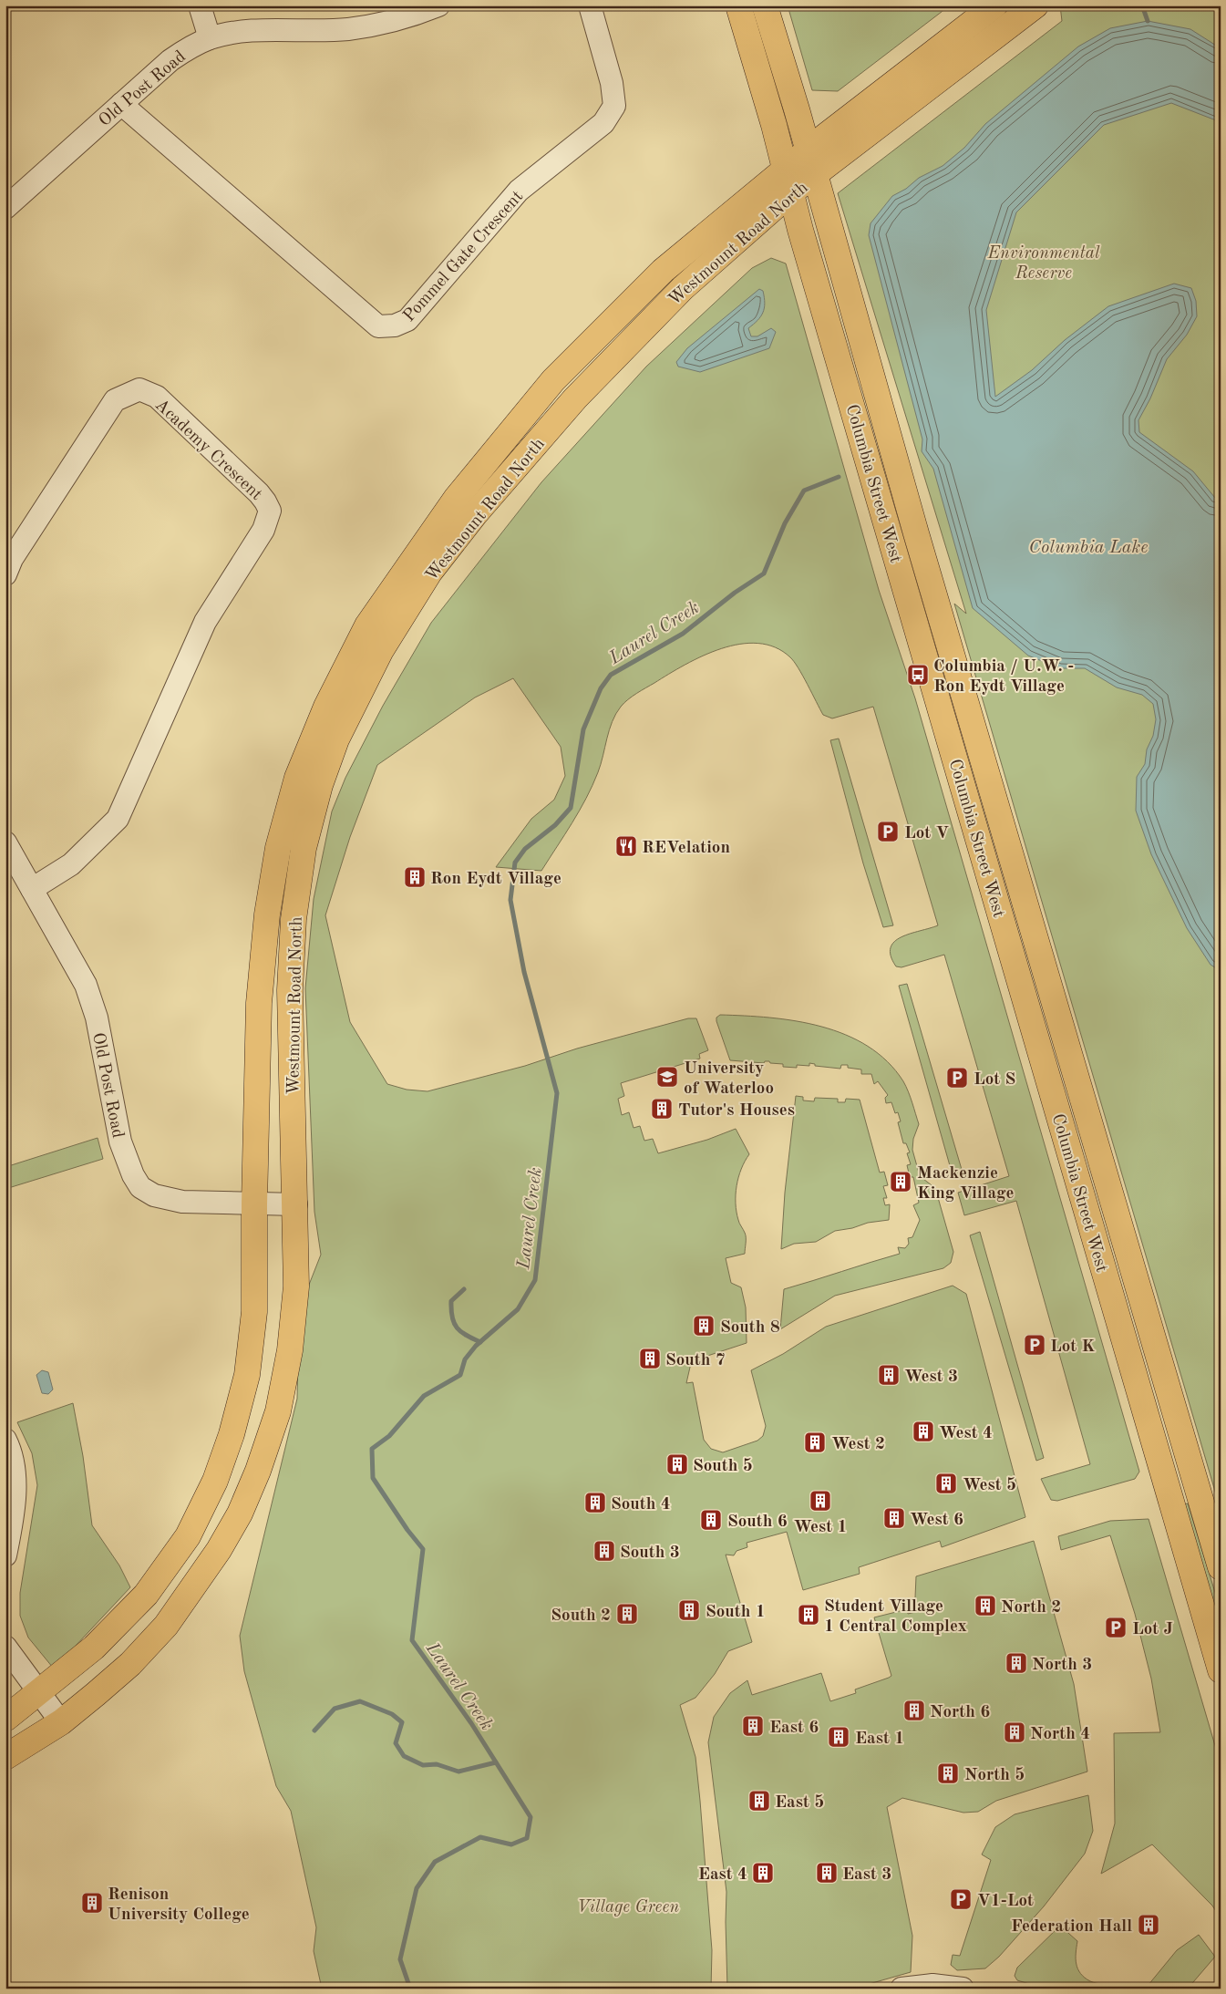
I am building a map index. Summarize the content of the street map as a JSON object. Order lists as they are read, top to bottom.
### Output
{
  "streets": {
    "main road": ["Westmount Road North", "Columbia Street West"],
    "street": ["Old Post Road", "Pommel Gate Crescent", "Academy Crescent"]
  },
  "crossings": [
    ["Old Post Road", "Westmount Road North"],
    ["Old Post Road", "Pommel Gate Crescent"],
    ["Old Post Road", "Academy Crescent"],
    ["Westmount Road North", "Columbia Street West"]
  ],
  "water": ["Columbia Lake", "Laurel Creek"],
  "parks": ["Environmental Reserve", "Village Green"],
  "places": {
    "bus stop": ["Columbia / U.W. - Ron Eydt Village"],
    "parking": [
      "Lot V",
      "Lot S",
      "Lot K",
      "Lot J",
      "V1-Lot"
    ],
    "restaurant": ["REVelation"],
    "building": [
      "Ron Eydt Village",
      "Tutor's Houses",
      "Mackenzie King Village",
      "South 8",
      "South 7",
      "West 3",
      "West 4",
      "West 2",
      "South 5",
      "West 5",
      "West 1",
      "South 4",
      "West 6",
      "South 6",
      "South 3",
      "North 2",
      "South 1",
      "South 2",
      "Student Village 1 Central Complex",
      "North 3",
      "North 6",
      "East 6",
      "North 4",
      "East 1",
      "North 5",
      "East 5",
      "East 4",
      "East 3",
      "Renison University College",
      "Federation Hall"
    ],
    "school or university": ["University of Waterloo"]
  }
}
